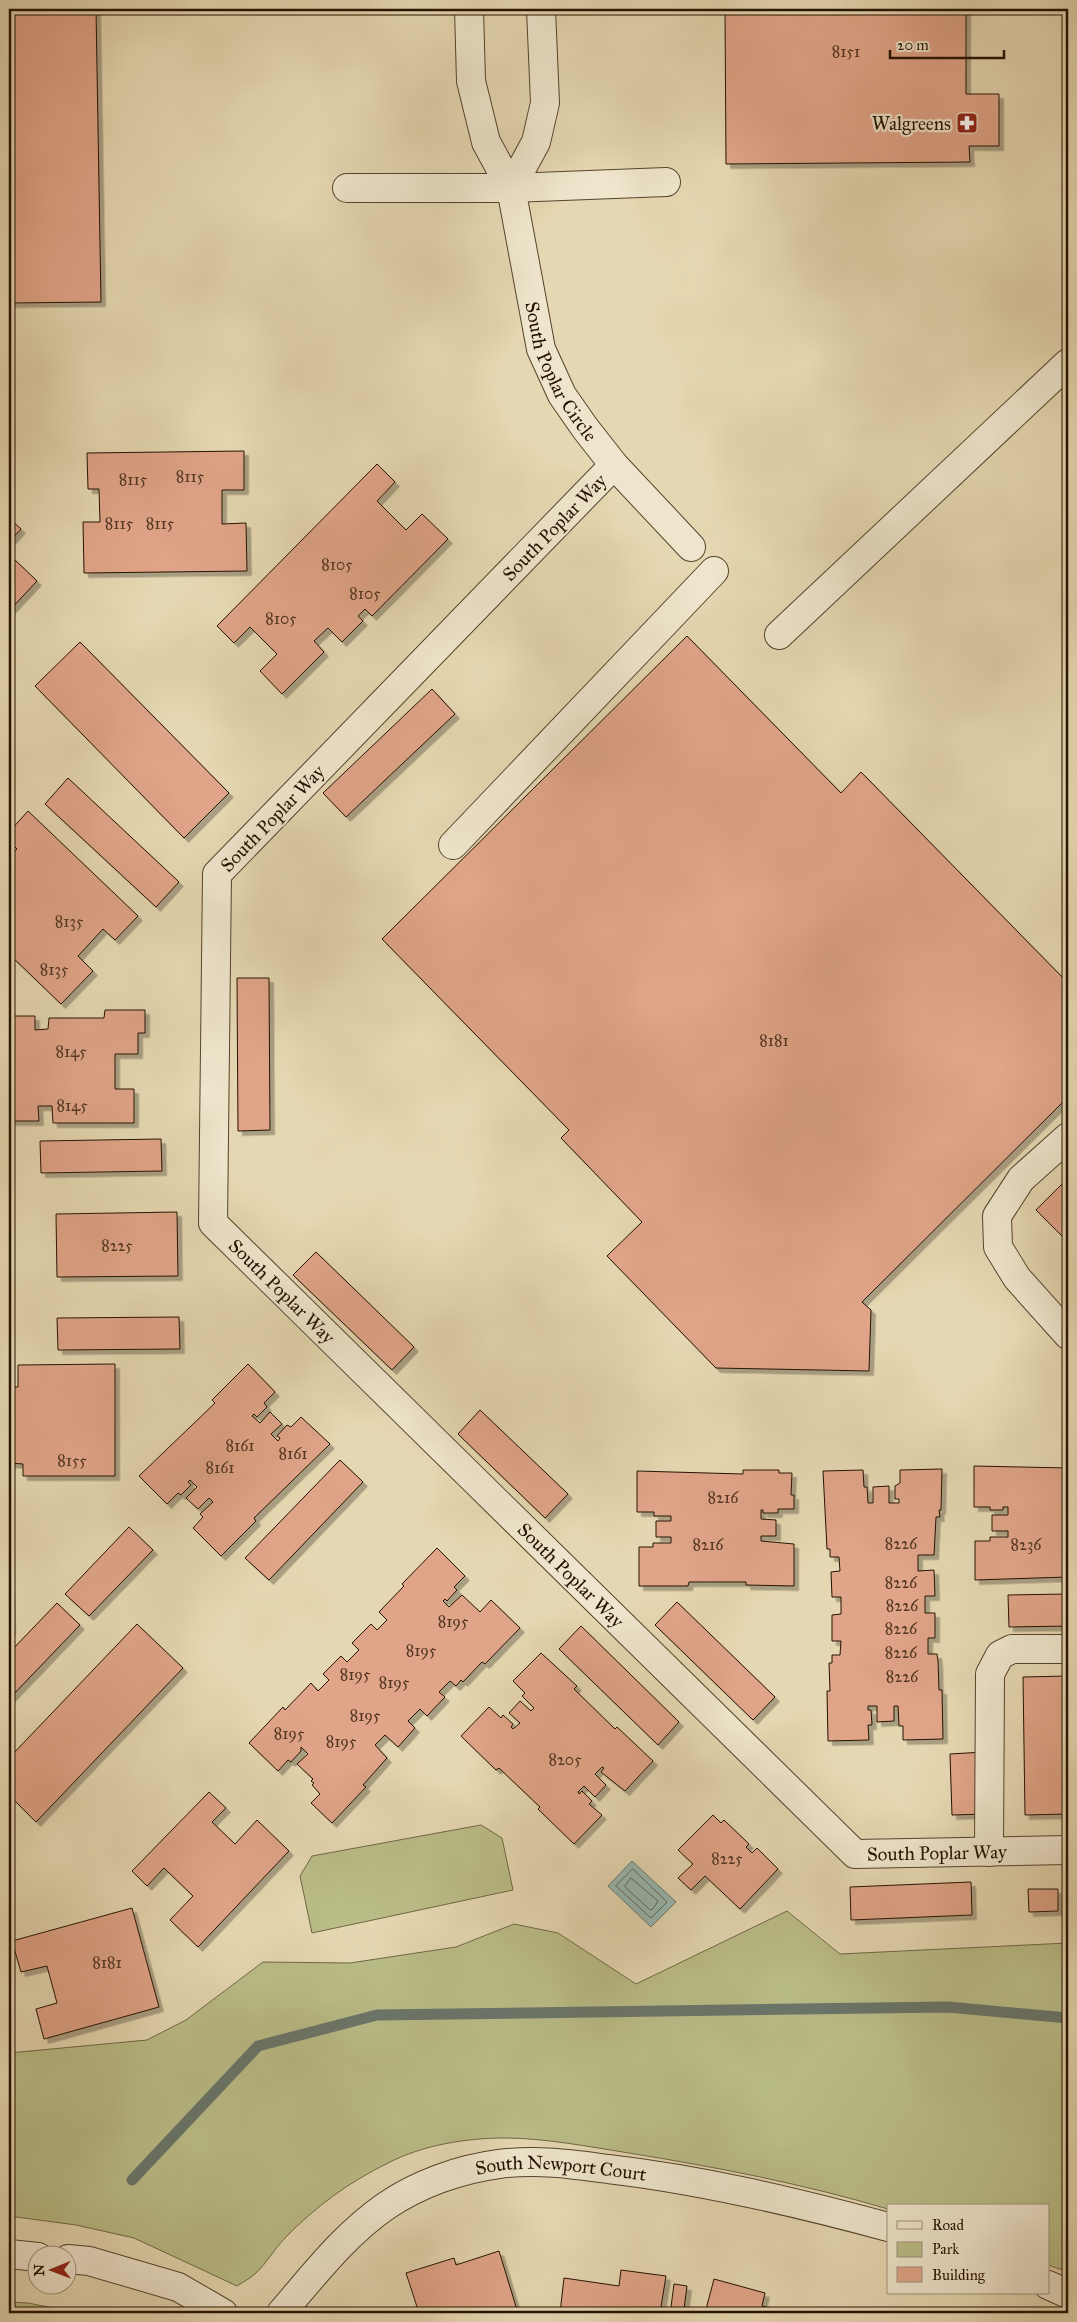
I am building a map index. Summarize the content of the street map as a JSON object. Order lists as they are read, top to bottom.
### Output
{
  "streets": {
    "street": ["South Poplar Circle", "South Poplar Way", "South Newport Court"]
  },
  "crossings": [
    ["South Poplar Circle", "South Poplar Way"]
  ],
  "places": {
    "pharmacy": ["Walgreens"]
  },
  "house_numbers": [
    "8151",
    "8115",
    "8115",
    "8115",
    "8115",
    "8105",
    "8105",
    "8105",
    "8135",
    "8135",
    "8181",
    "8145",
    "8145",
    "8225",
    "8161",
    "8161",
    "8155",
    "8161",
    "8216",
    "8226",
    "8216",
    "8236",
    "8226",
    "8226",
    "8195",
    "8226",
    "8195",
    "8226",
    "8195",
    "8226",
    "8195",
    "8195",
    "8195",
    "8195",
    "8205",
    "8225",
    "8181"
  ],
  "legend": ["Road", "Park", "Building"],
  "scale_bar": "20 m",
  "north": "left"
}
